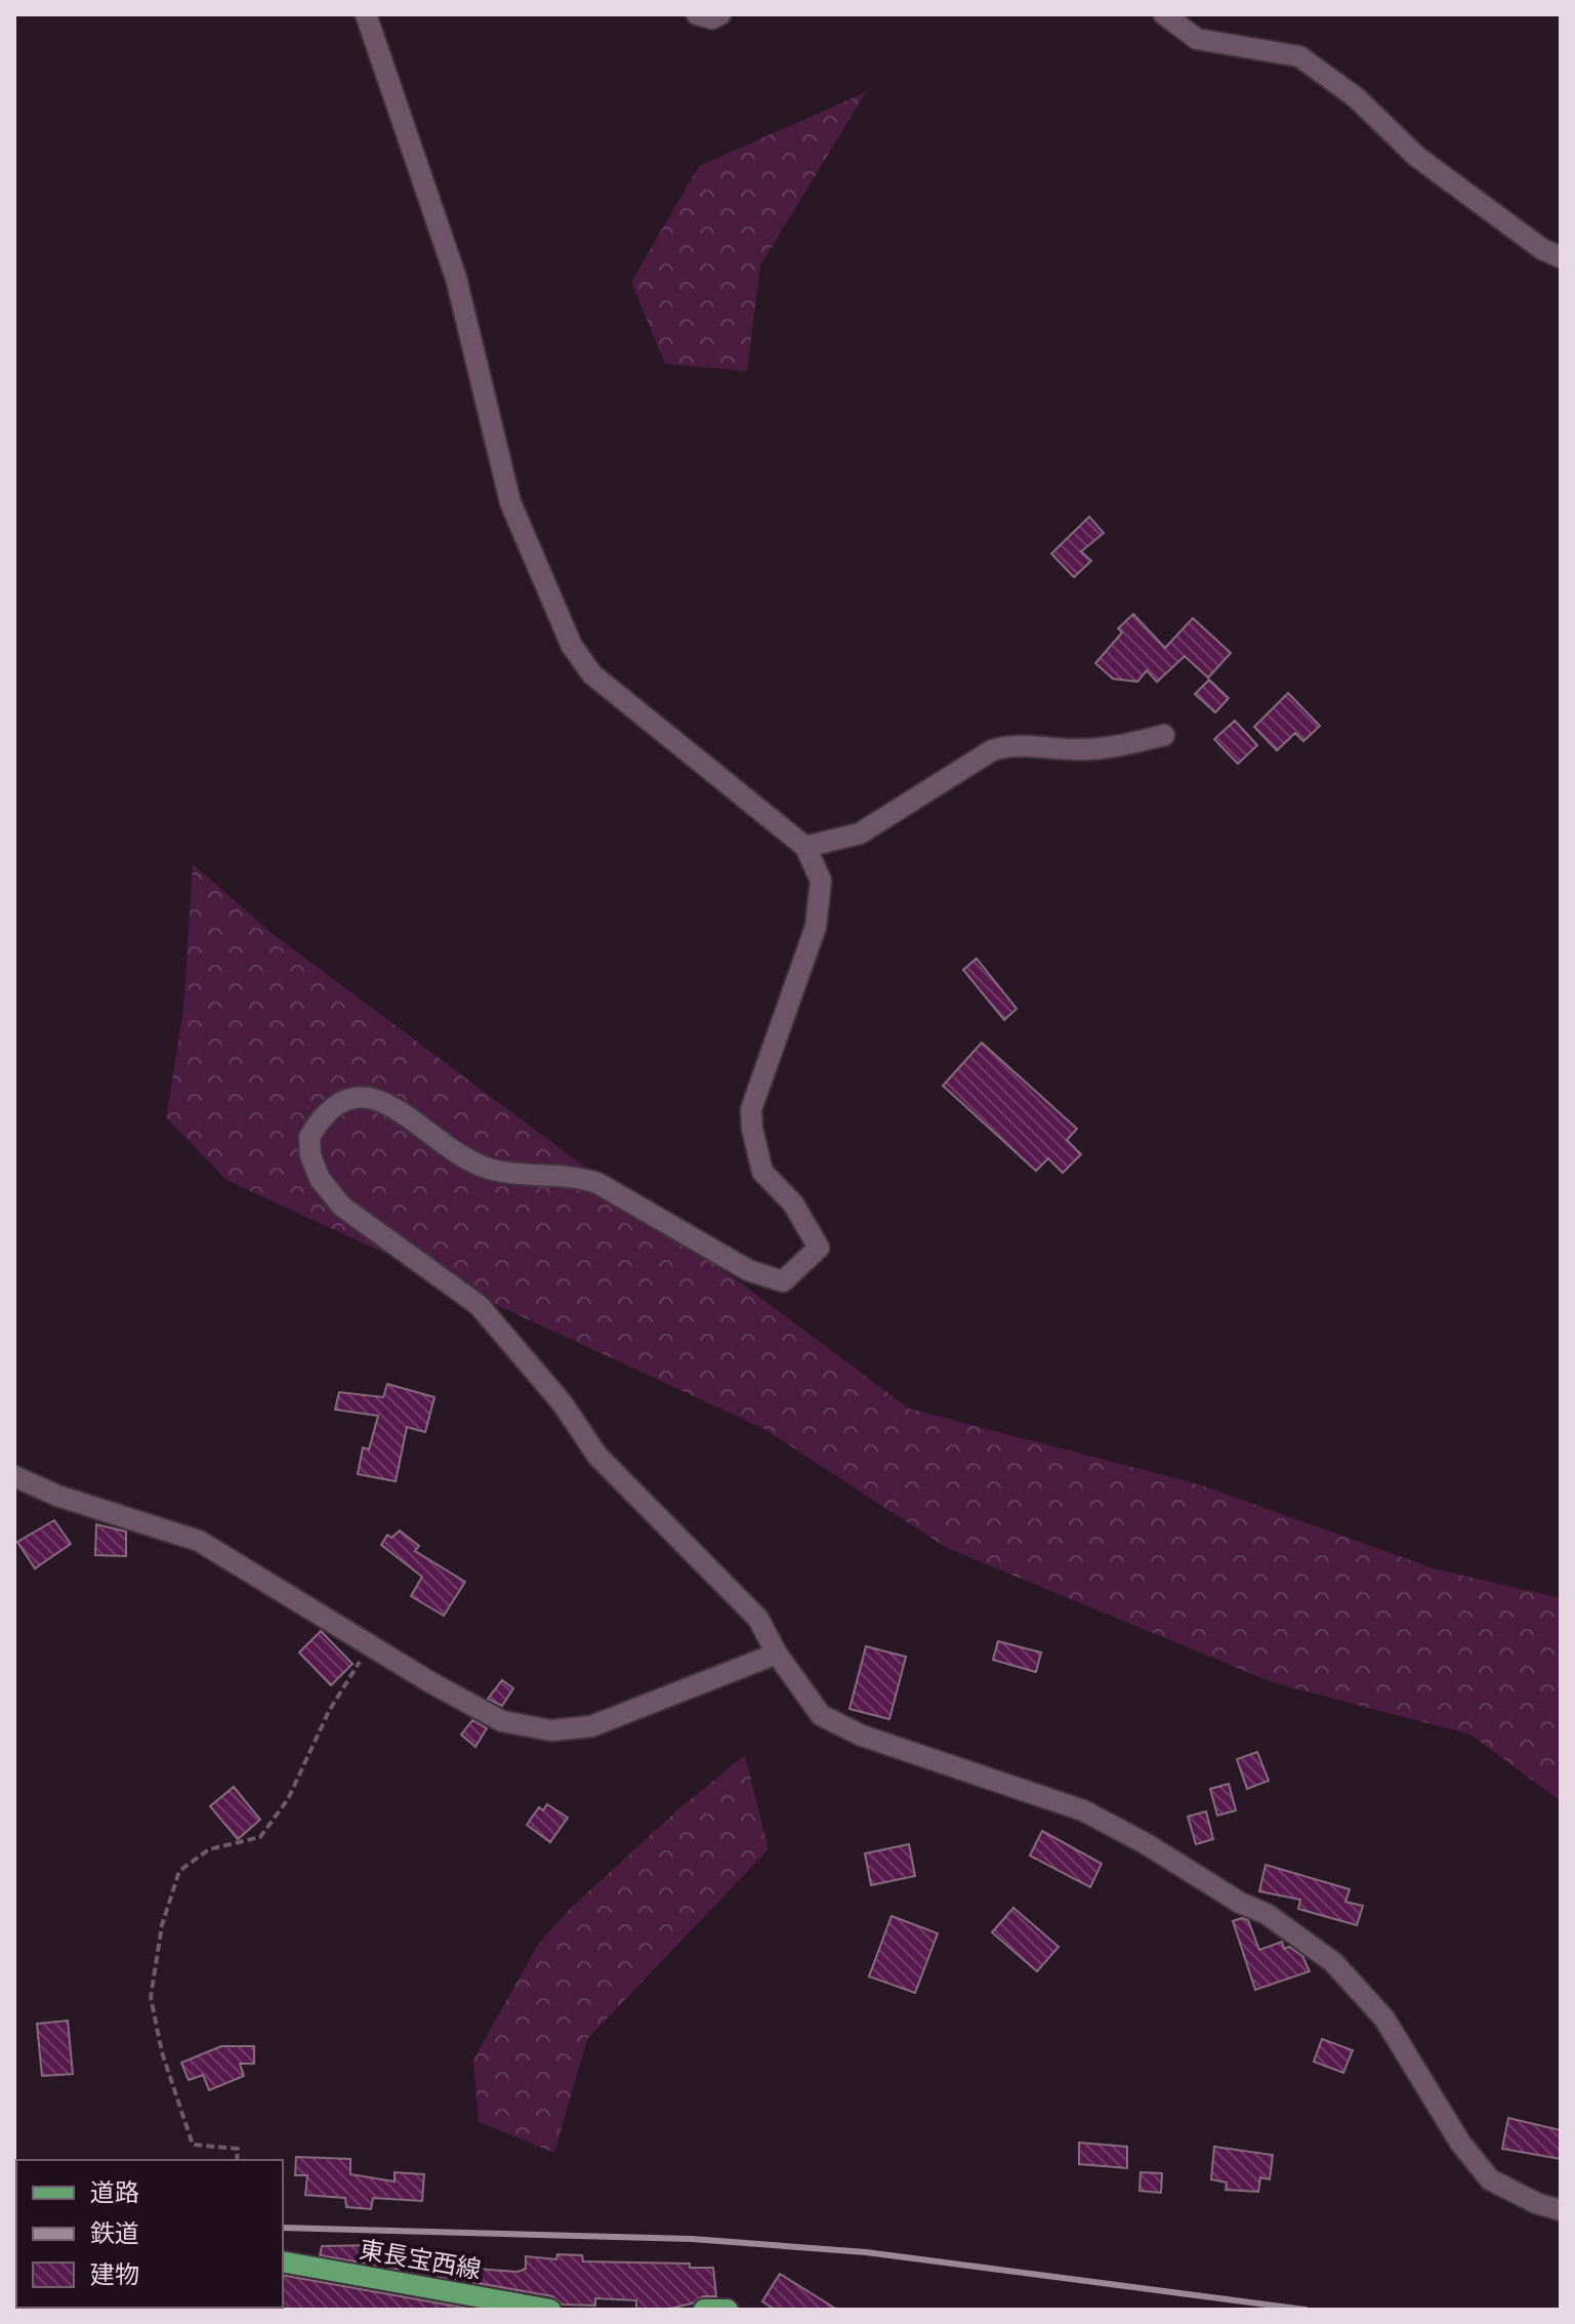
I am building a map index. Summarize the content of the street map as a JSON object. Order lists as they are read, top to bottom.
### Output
{
  "streets": {
    "main road": ["東長宝西線"]
  },
  "legend": ["道路", "鉄道", "建物"]
}
